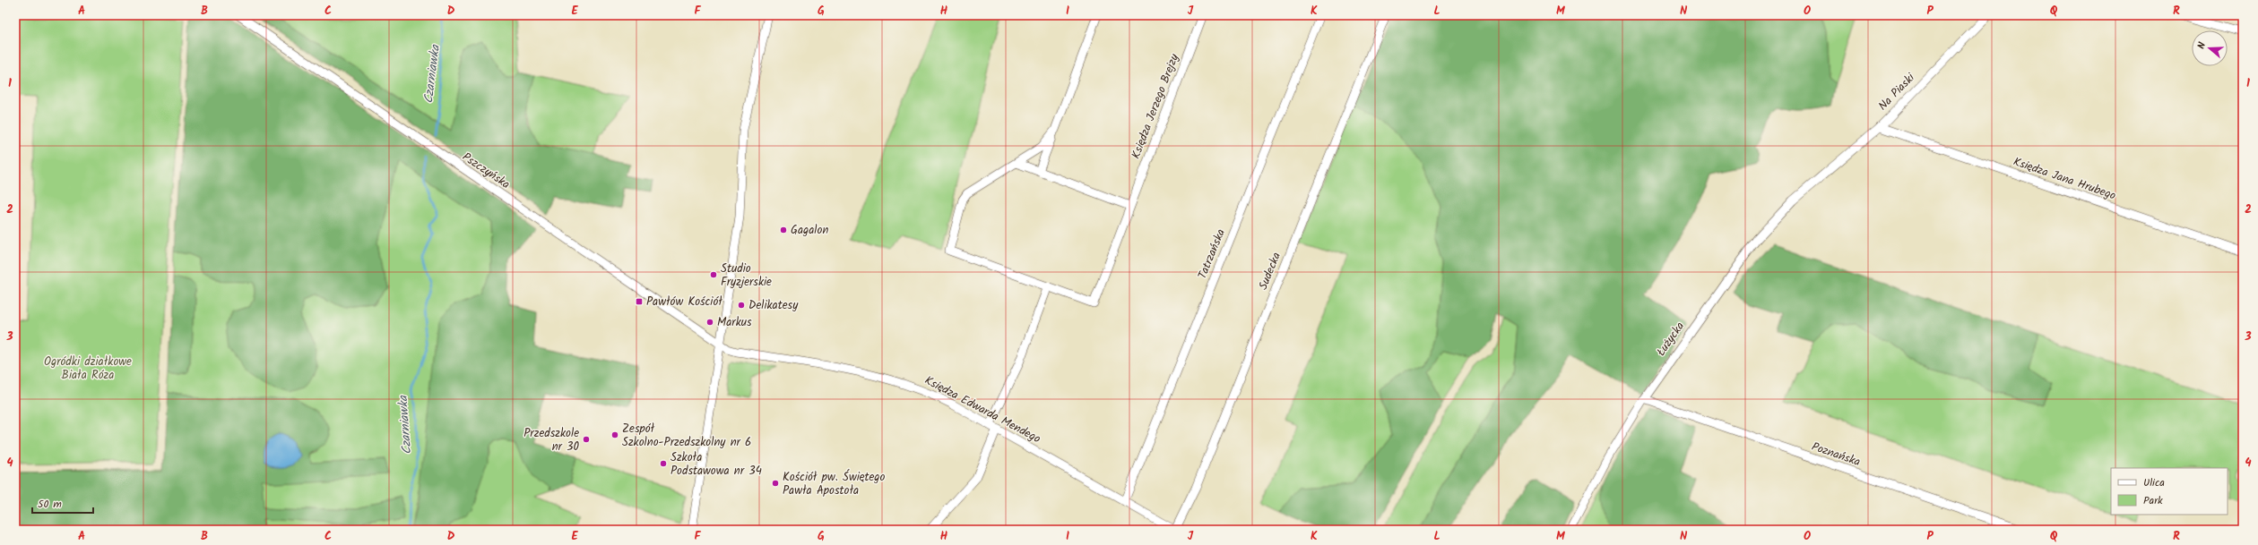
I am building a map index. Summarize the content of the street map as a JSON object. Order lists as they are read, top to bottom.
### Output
{
  "streets": {
    "street": [
      "Na Piaski",
      "Księdza Jerzego Brejzy",
      "Pszczyńska",
      "Księdza Jana Hrubego",
      "Tatrzańska",
      "Sudecka",
      "Łużycka",
      "Księdza Edwarda Mendego",
      "Poznańska"
    ]
  },
  "crossings": [
    ["Na Piaski", "Księdza Jana Hrubego"],
    ["Na Piaski", "Łużycka"],
    ["Pszczyńska", "Księdza Edwarda Mendego"],
    ["Tatrzańska", "Księdza Edwarda Mendego"],
    ["Sudecka", "Księdza Edwarda Mendego"],
    ["Łużycka", "Poznańska"]
  ],
  "water": ["Czarniawka"],
  "parks": ["Ogródki działkowe Biała Róza"],
  "places": {
    "other": [
      "Gagalon",
      "Studio Fryzjerskie",
      "Delikatesy",
      "Markus",
      "Zespół Szkolno-Przedszkolny nr 6",
      "Przedszkole nr 30",
      "Szkoła Podstawowa nr 34",
      "Kościół pw. Świętego Pawła Apostoła"
    ],
    "transit": ["Pawłów Kościół"]
  },
  "legend": ["Ulica", "Park"],
  "scale_bar": "50 m",
  "north": "left",
  "grid": {
    "columns": [
      "A",
      "B",
      "C",
      "D",
      "E",
      "F",
      "G",
      "H",
      "I",
      "J",
      "K",
      "L",
      "M",
      "N",
      "O",
      "P",
      "Q",
      "R"
    ],
    "rows": [
      "1",
      "2",
      "3",
      "4"
    ]
  }
}
